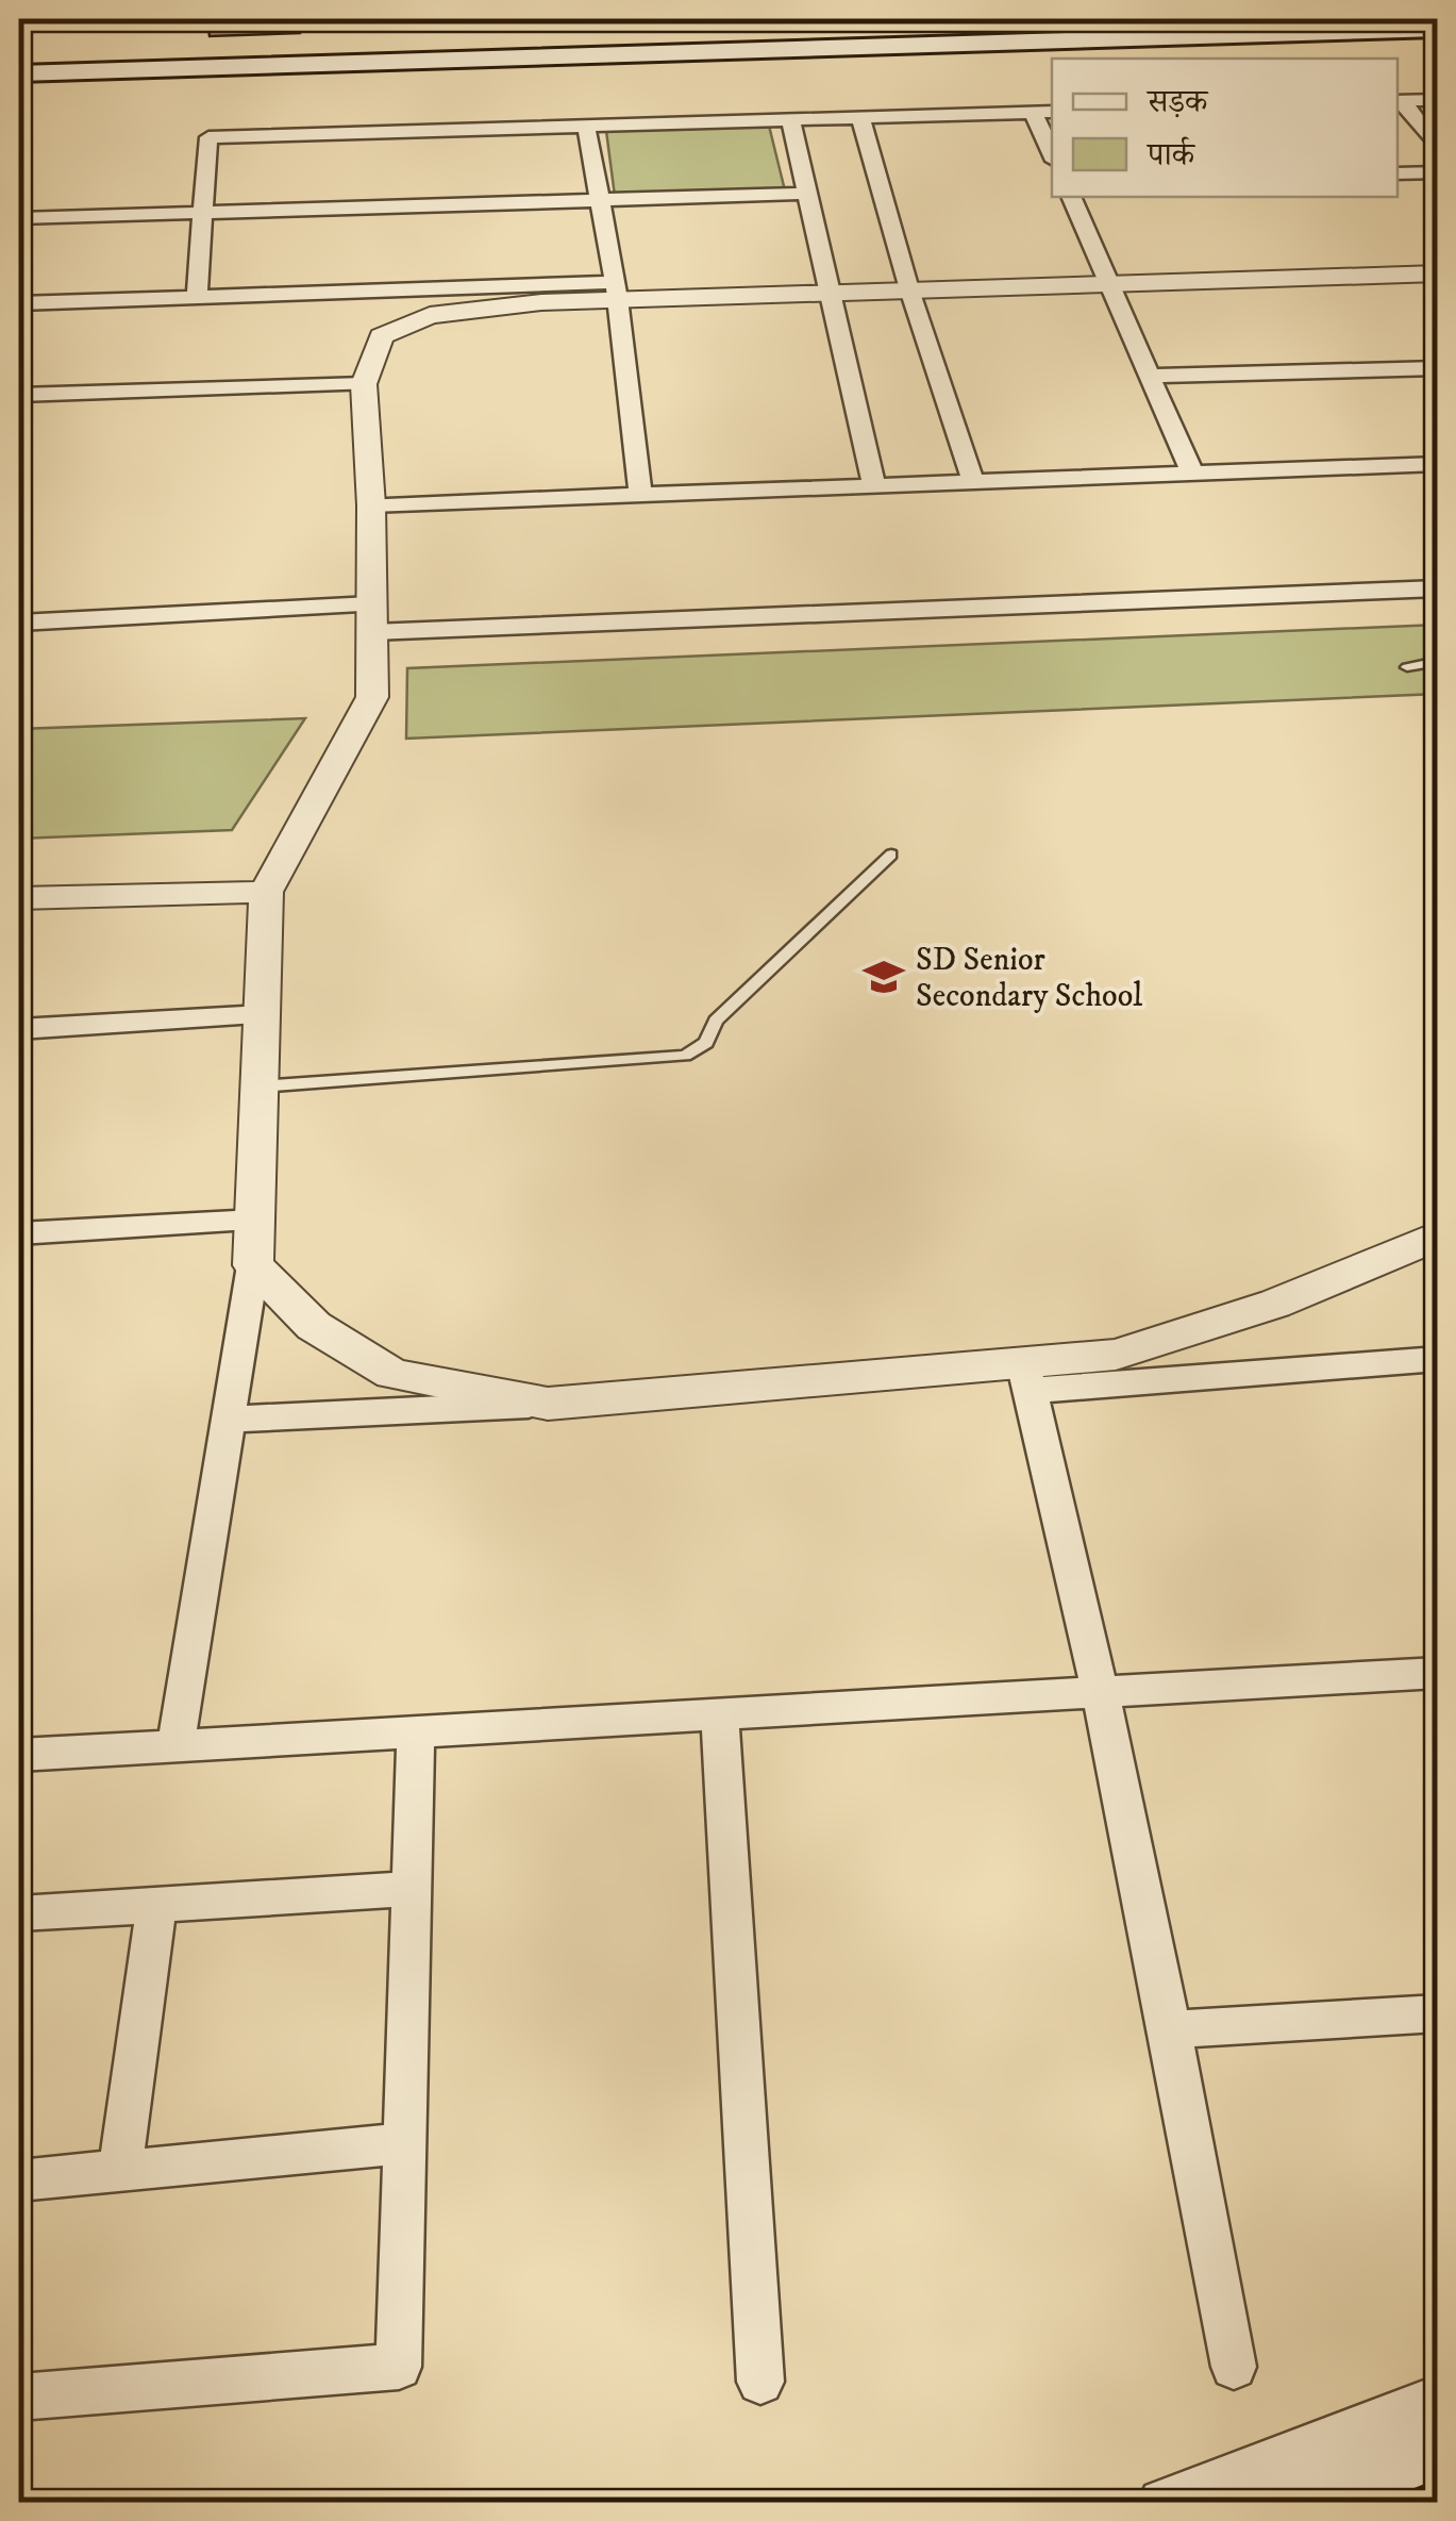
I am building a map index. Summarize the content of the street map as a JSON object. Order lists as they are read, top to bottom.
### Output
{
  "places": {
    "school or university": ["SD Senior Secondary School"]
  },
  "legend": ["सड़क", "पार्क"]
}
